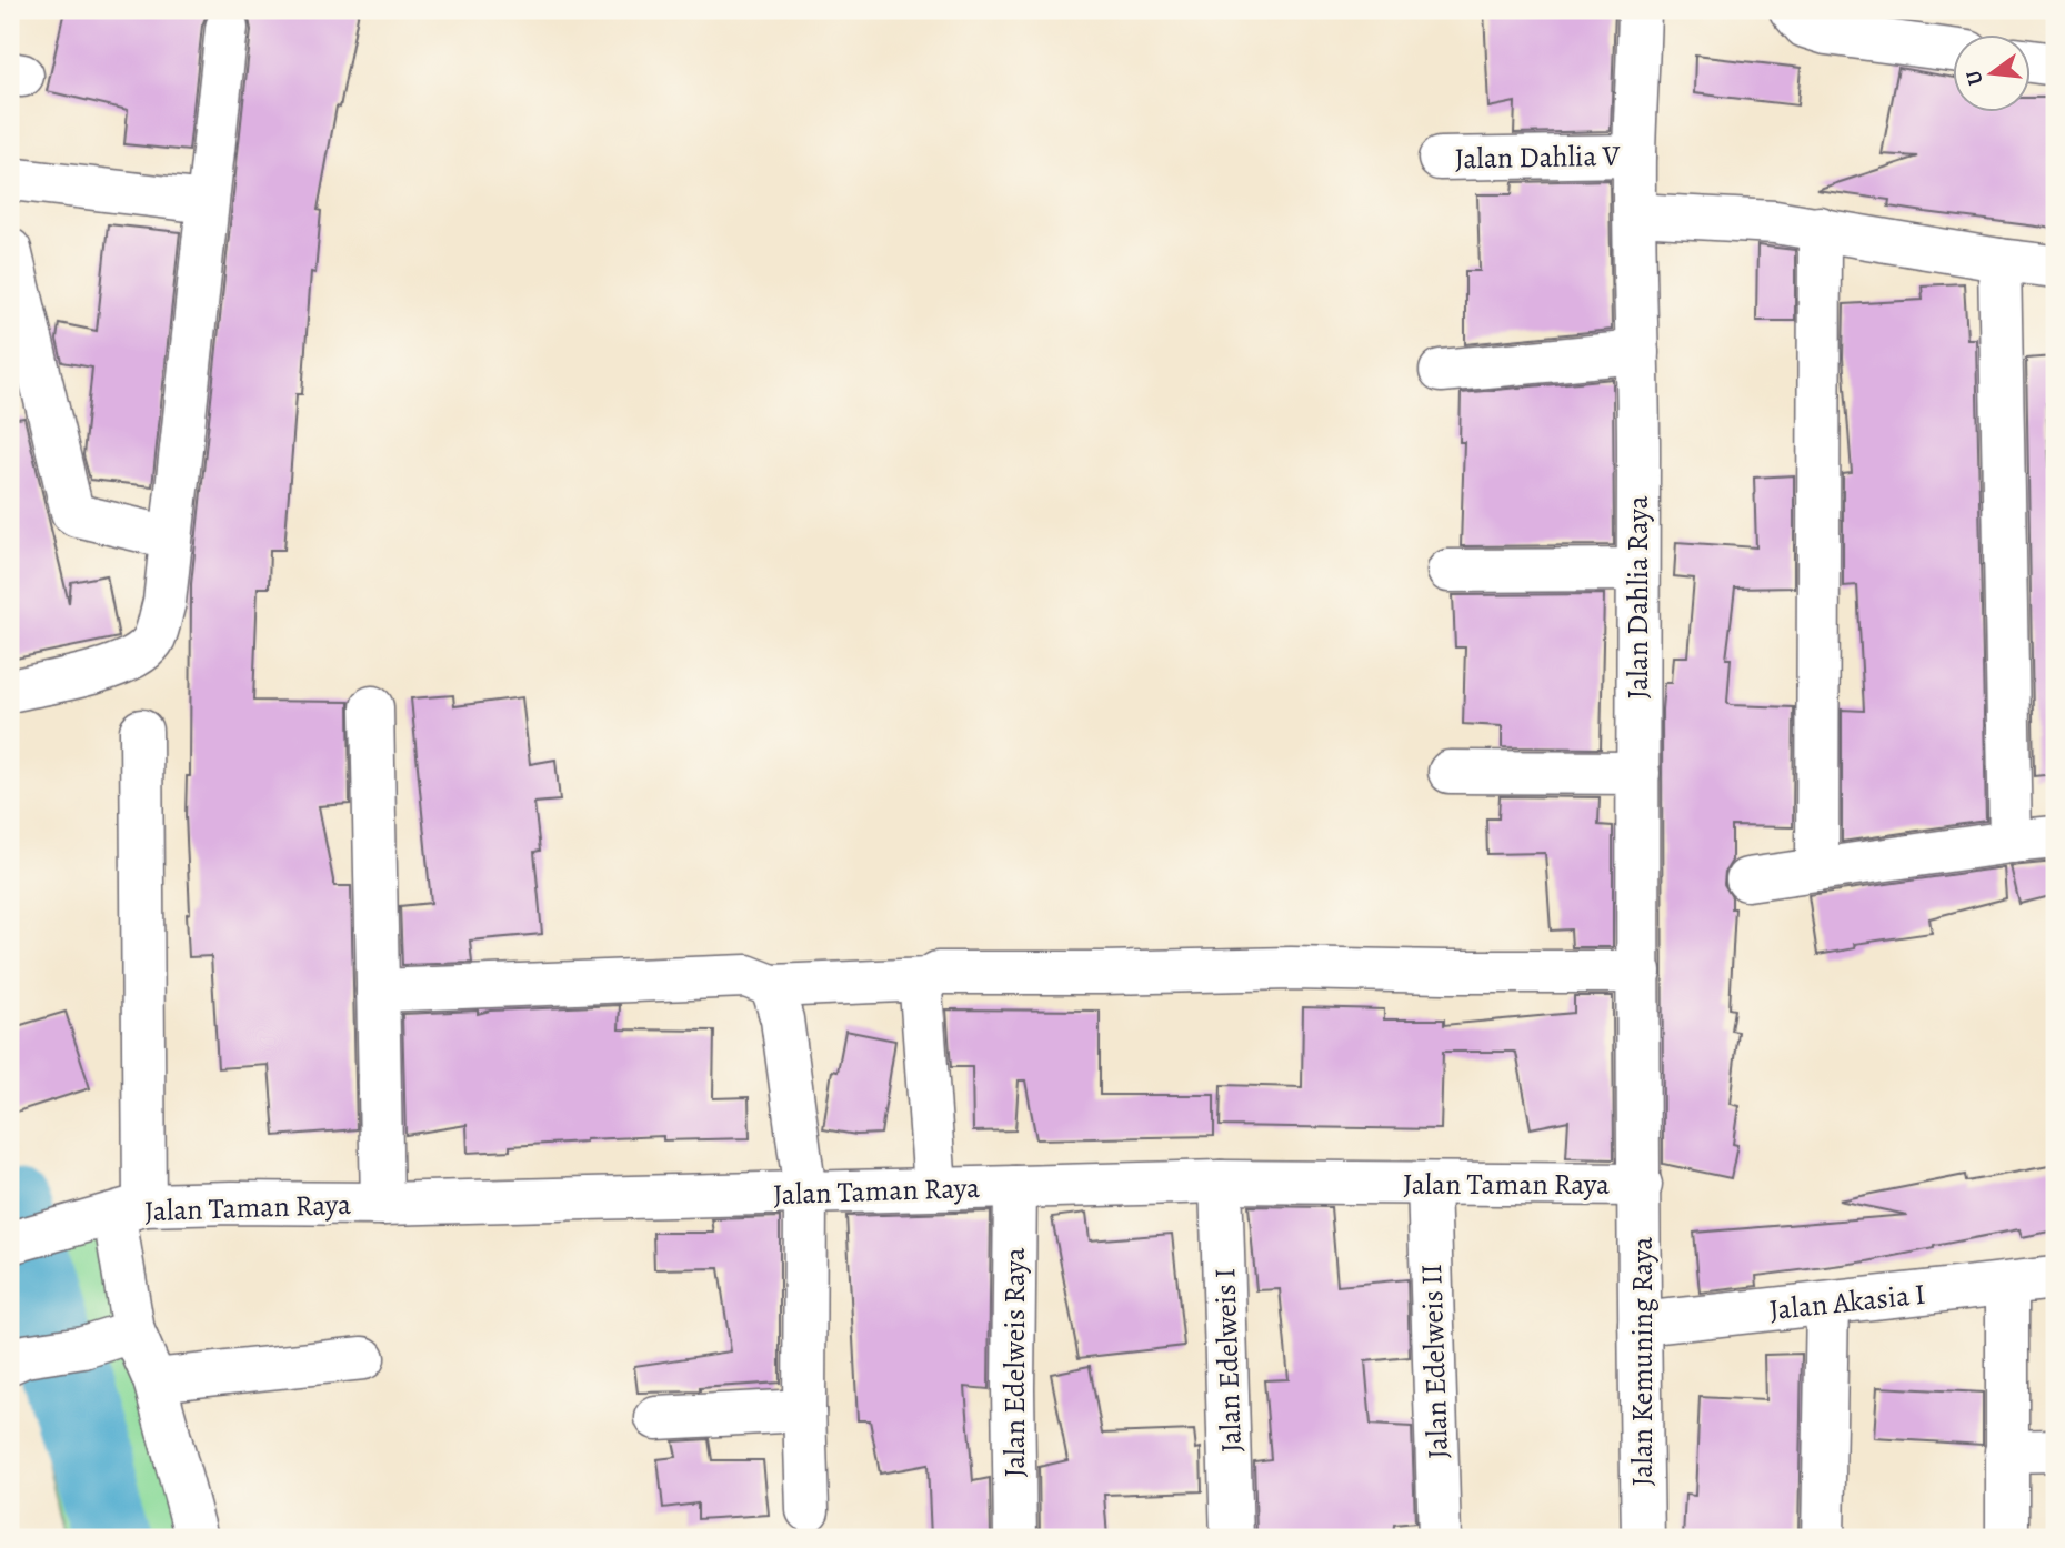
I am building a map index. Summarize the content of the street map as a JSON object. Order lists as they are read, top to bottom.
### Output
{
  "streets": {
    "street": [
      "Jalan Dahlia V",
      "Jalan Dahlia Raya",
      "Jalan Taman Raya",
      "Jalan Akasia I",
      "Jalan Edelweis I",
      "Jalan Edelweis II",
      "Jalan Kemuning Raya",
      "Jalan Edelweis Raya"
    ]
  },
  "crossings": [
    ["Jalan Dahlia V", "Jalan Dahlia Raya"],
    ["Jalan Dahlia Raya", "Jalan Taman Raya"],
    ["Jalan Dahlia Raya", "Jalan Kemuning Raya"],
    ["Jalan Taman Raya", "Jalan Edelweis I"],
    ["Jalan Taman Raya", "Jalan Edelweis II"],
    ["Jalan Taman Raya", "Jalan Kemuning Raya"],
    ["Jalan Taman Raya", "Jalan Edelweis Raya"],
    ["Jalan Akasia I", "Jalan Kemuning Raya"]
  ],
  "north": "left"
}
